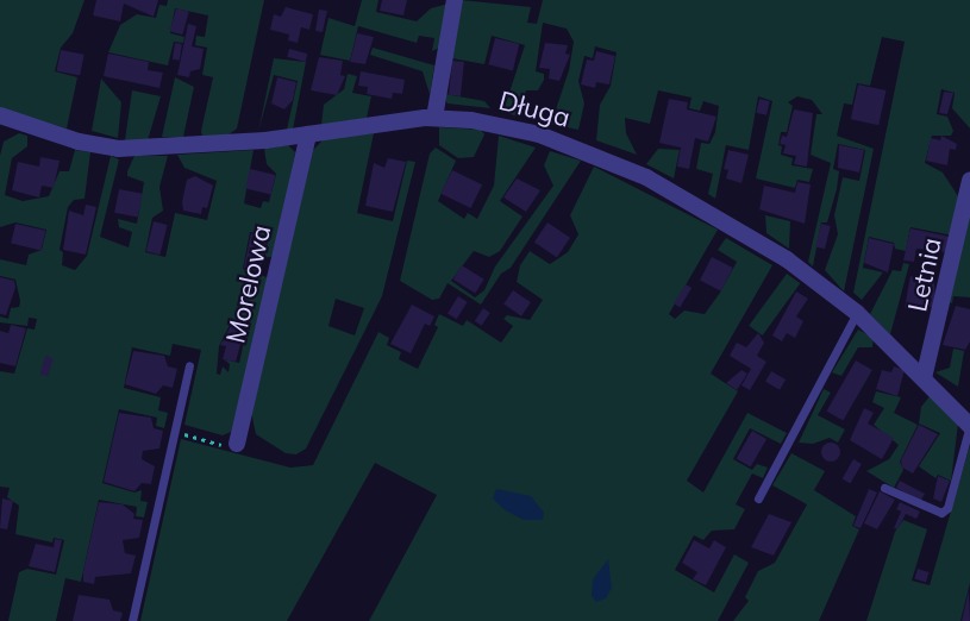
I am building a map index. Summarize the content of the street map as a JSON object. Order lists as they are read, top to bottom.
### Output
{
  "streets": {
    "street": ["Długa", "Letnia", "Morelowa"]
  },
  "crossings": [
    ["Długa", "Letnia"],
    ["Długa", "Morelowa"]
  ]
}
